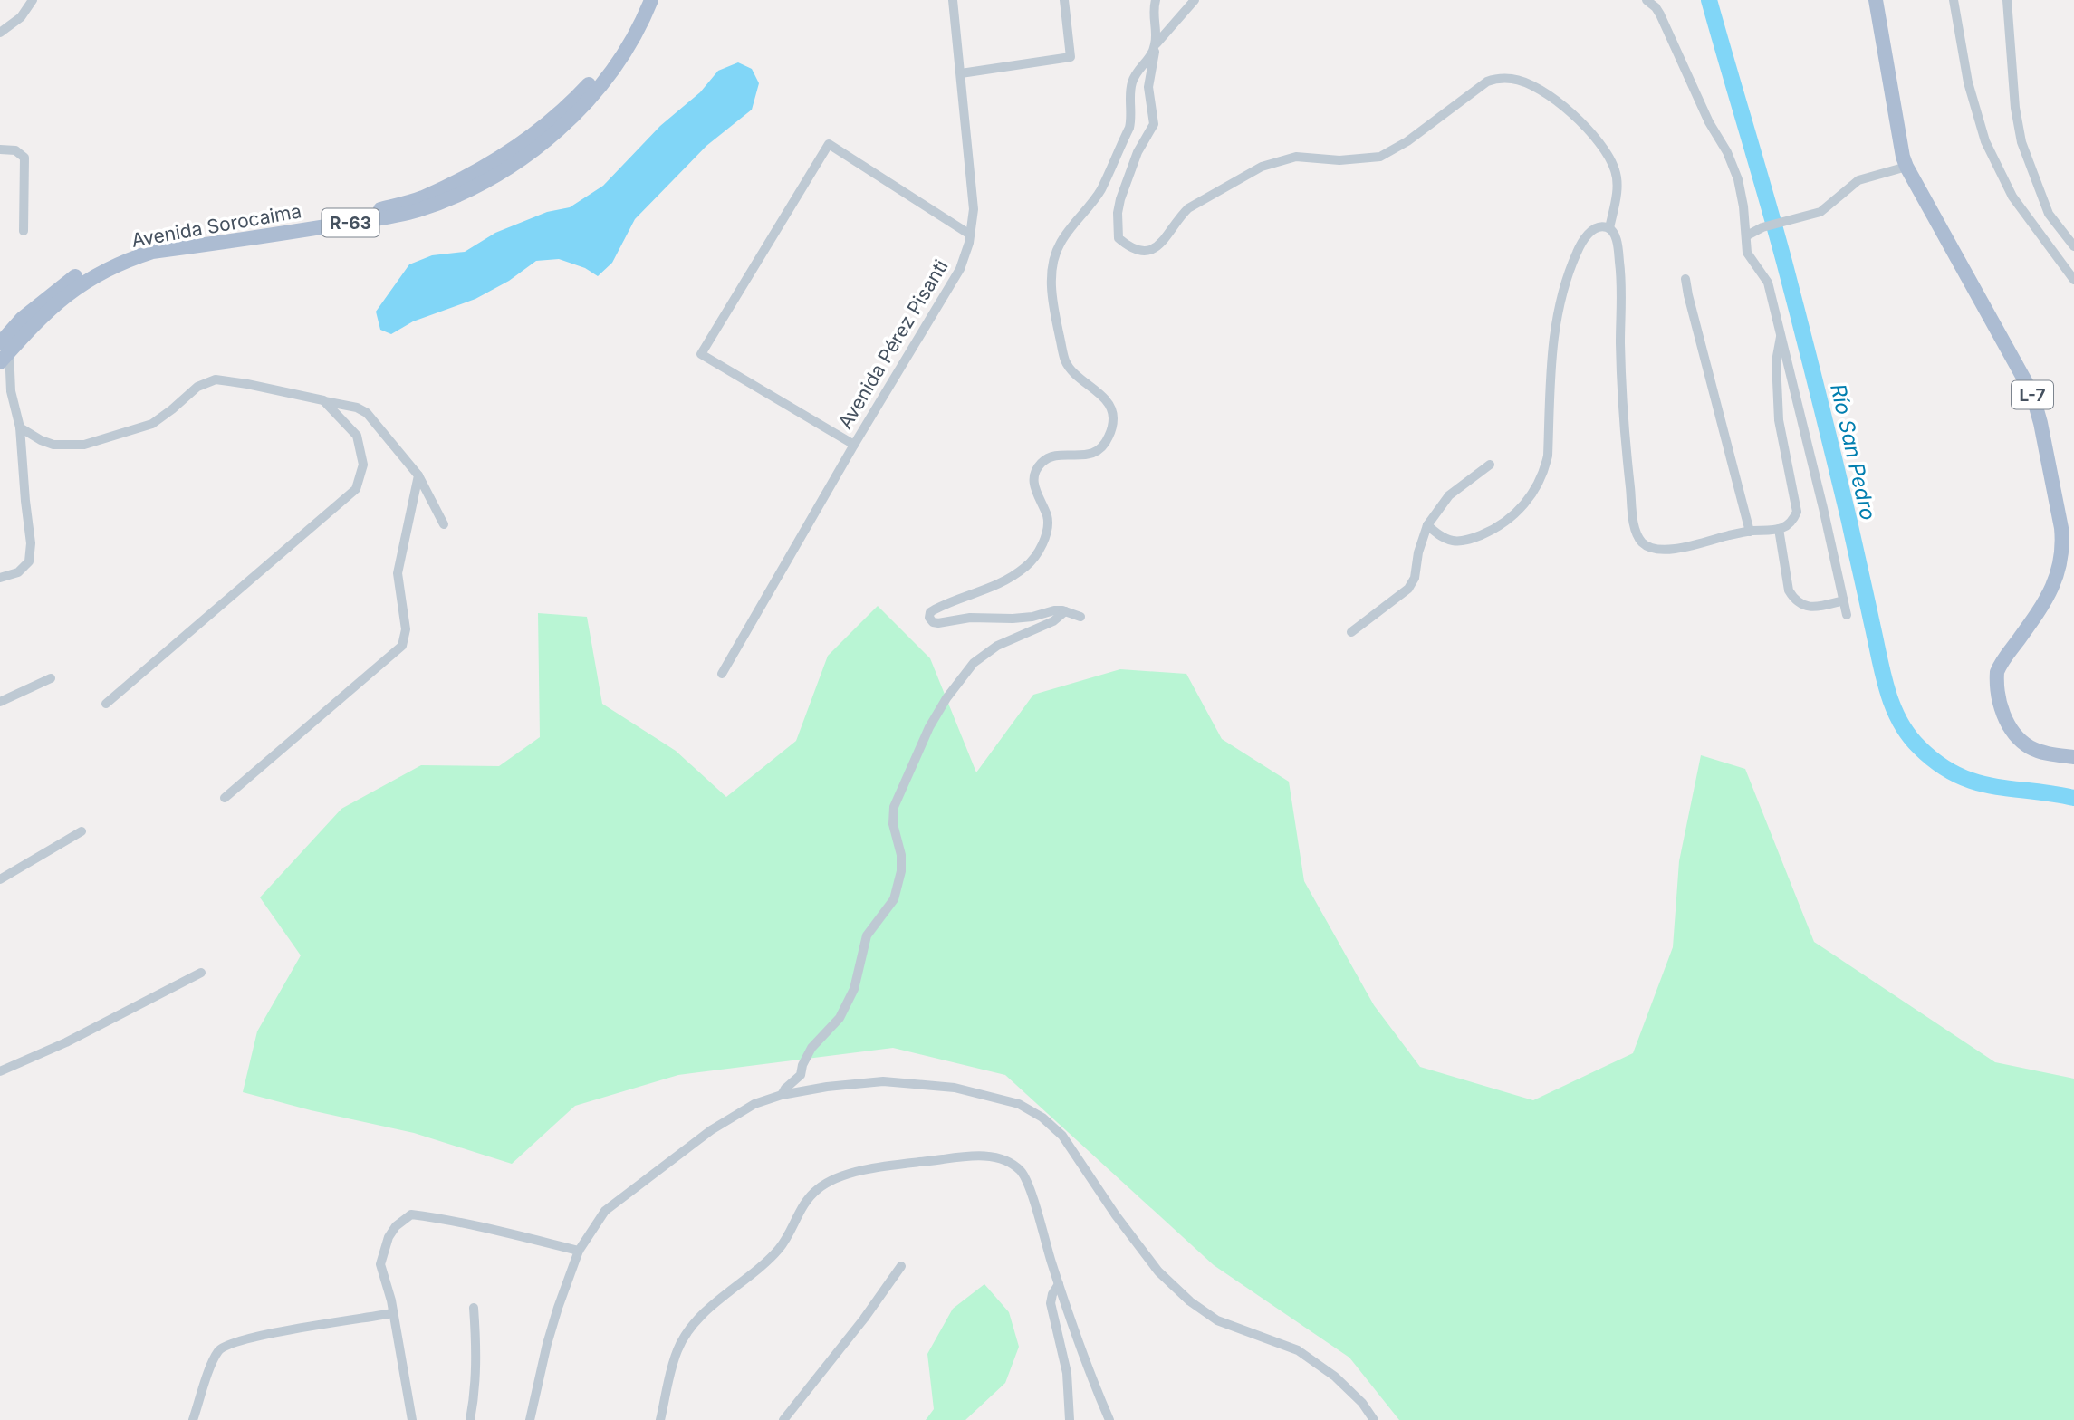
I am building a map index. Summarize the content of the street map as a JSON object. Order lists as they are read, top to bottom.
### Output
{
  "streets": {
    "main road": ["R-63", "Avenida Sorocaima", "L-7"],
    "street": ["Avenida Pérez Pisanti"]
  },
  "water": ["Río San Pedro"]
}
